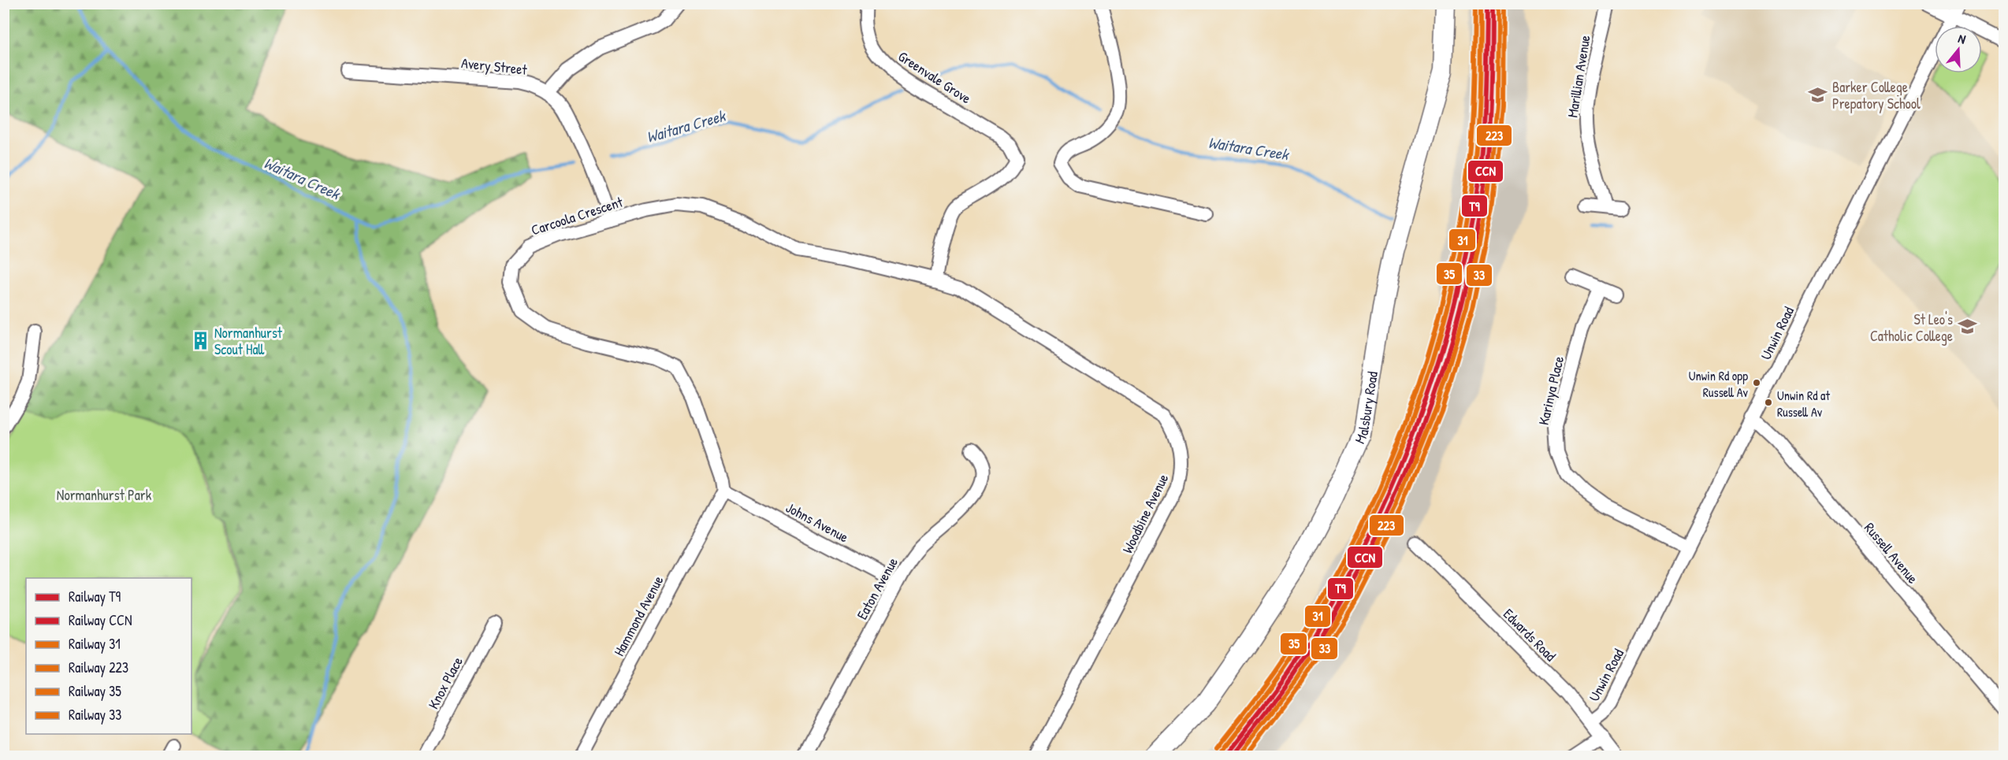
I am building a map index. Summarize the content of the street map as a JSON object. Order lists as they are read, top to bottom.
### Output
{
  "streets": {
    "street": [
      "Avery Street",
      "Marillian Avenue",
      "Greenvale Grove",
      "Carcoola Crescent",
      "Unwin Road",
      "Karinya Place",
      "Malsbury Road",
      "Woodbine Avenue",
      "Johns Avenue",
      "Russell Avenue",
      "Eaton Avenue",
      "Hammond Avenue",
      "Edwards Road",
      "Knox Place"
    ]
  },
  "crossings": [
    ["Avery Street", "Carcoola Crescent"],
    ["Greenvale Grove", "Carcoola Crescent"],
    ["Greenvale Grove", "Woodbine Avenue"],
    ["Carcoola Crescent", "Woodbine Avenue"],
    ["Carcoola Crescent", "Johns Avenue"],
    ["Carcoola Crescent", "Hammond Avenue"],
    ["Unwin Road", "Karinya Place"],
    ["Unwin Road", "Russell Avenue"],
    ["Unwin Road", "Edwards Road"],
    ["Johns Avenue", "Eaton Avenue"],
    ["Johns Avenue", "Hammond Avenue"]
  ],
  "water": ["Waitara Creek"],
  "parks": ["Normanhurst Park"],
  "places": {
    "school or university": ["Barker College Prepatory School", "St Leo's Catholic College"],
    "building": ["Normanhurst Scout Hall"],
    "other": ["Unwin Rd opp Russell Av", "Unwin Rd at Russell Av"]
  },
  "lines": [
    "rail line T9",
    "rail line CCN",
    "rail line 31",
    "rail line 223",
    "rail line 35",
    "rail line 33"
  ],
  "legend": [
    "Railway T9",
    "Railway CCN",
    "Railway 31",
    "Railway 223",
    "Railway 35",
    "Railway 33"
  ],
  "north": "top"
}
